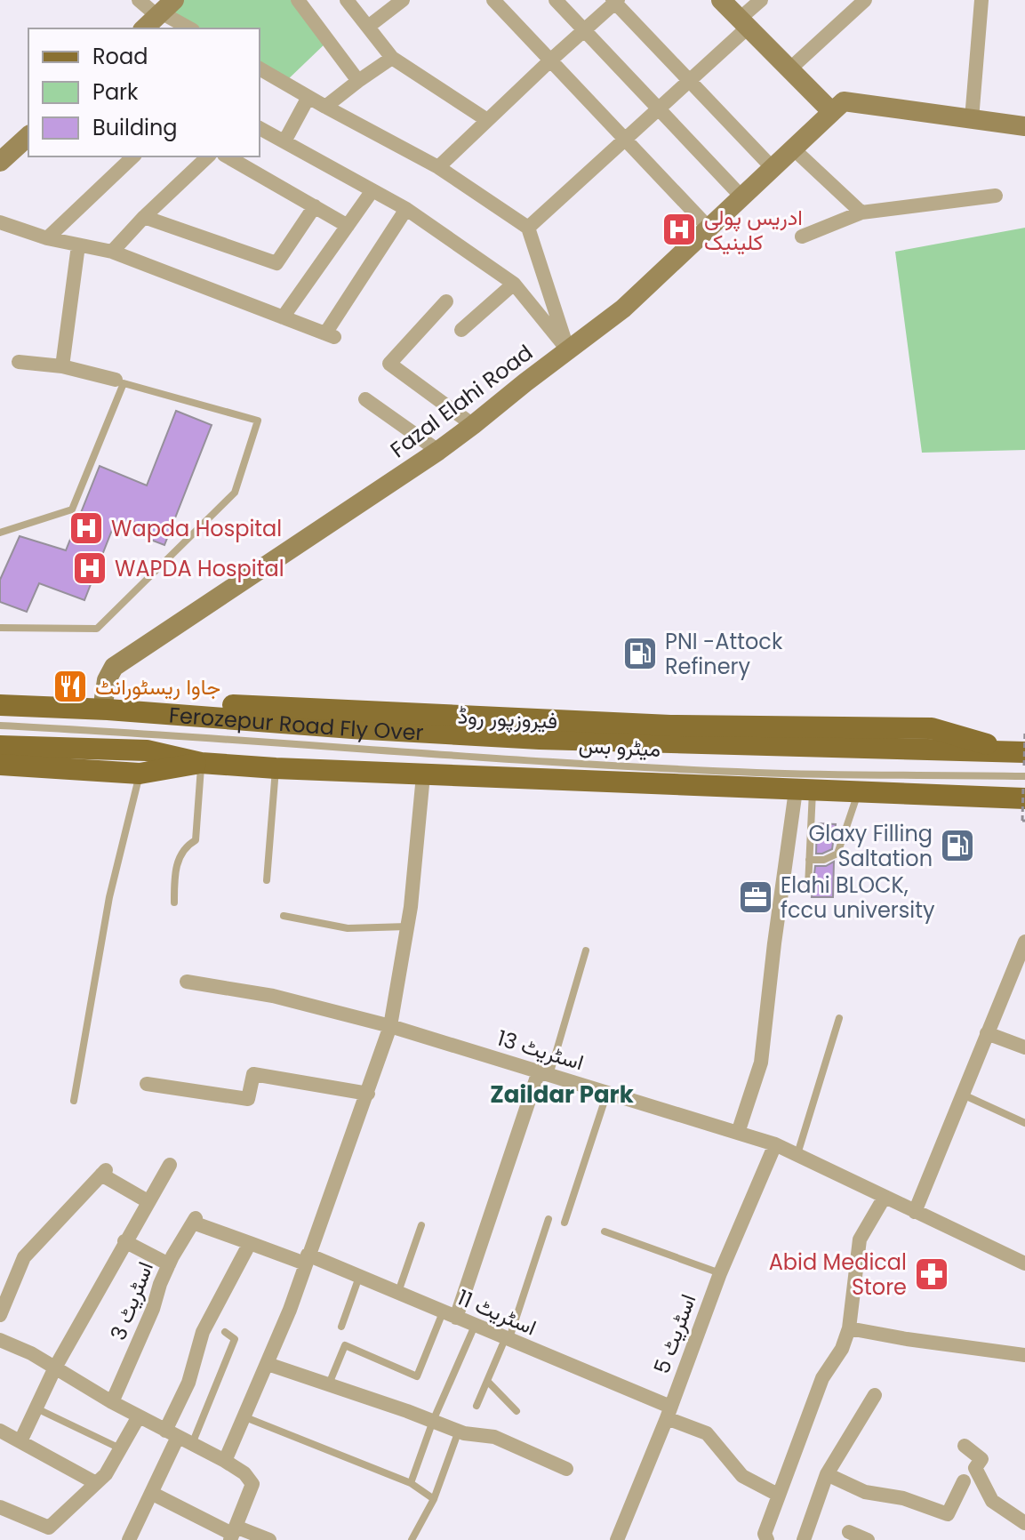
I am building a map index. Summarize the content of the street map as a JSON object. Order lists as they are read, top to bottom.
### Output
{
  "streets": {
    "main road": ["فیروزپور روڈ", "Ferozepur Road Fly Over"],
    "street": [
      "Fazal Elahi Road",
      "اسٹریٹ 13",
      "اسٹریٹ 3",
      "اسٹریٹ 11",
      "اسٹریٹ 5"
    ],
    "lane": ["میٹرو بس"]
  },
  "crossings": [
    ["Fazal Elahi Road", "فیروزپور روڈ"],
    ["فیروزپور روڈ", "Ferozepur Road Fly Over"],
    ["اسٹریٹ 13", "اسٹریٹ 5"],
    ["اسٹریٹ 3", "اسٹریٹ 11"],
    ["اسٹریٹ 11", "اسٹریٹ 5"]
  ],
  "districts": ["Zaildar Park"],
  "places": {
    "hospital": ["ادریس پولی کلینیک", "Wapda Hospital", "WAPDA Hospital"],
    "fuel station": ["PNI -Attock Refinery", "Glaxy Filling Saltation"],
    "restaurant": ["جاوا ریسٹورانٹ"],
    "office": ["Elahi BLOCK, fccu university"],
    "pharmacy": ["Abid Medical Store"]
  },
  "legend": ["Road", "Park", "Building"]
}
